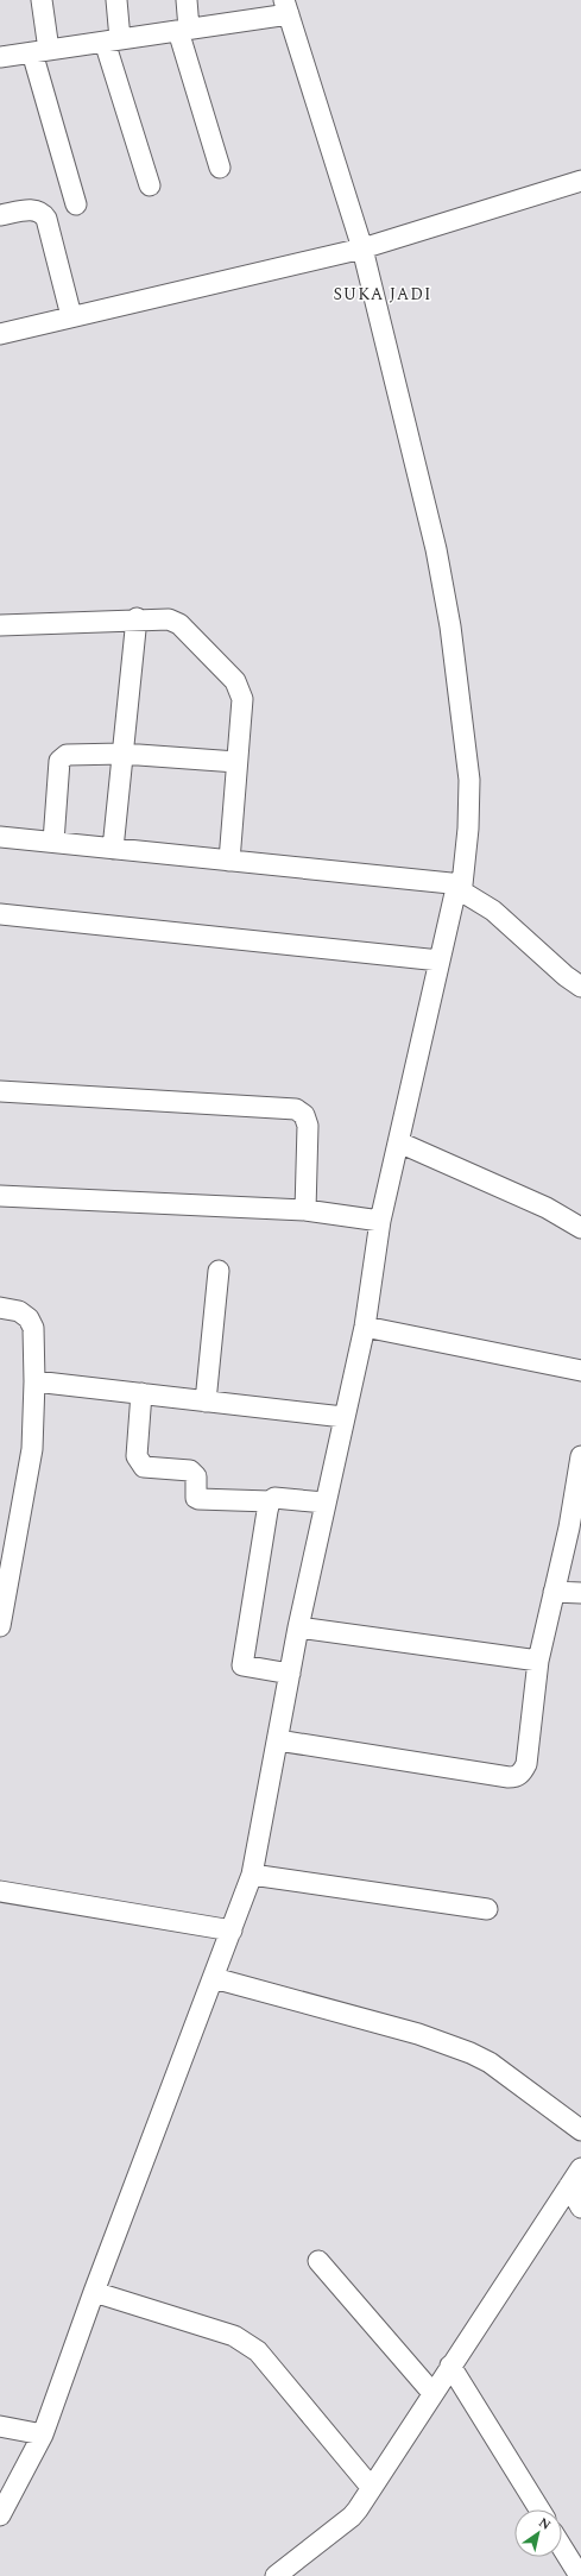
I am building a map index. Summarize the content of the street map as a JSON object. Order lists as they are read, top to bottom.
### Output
{
  "districts": ["SUKA JADI"],
  "north": "top right"
}
